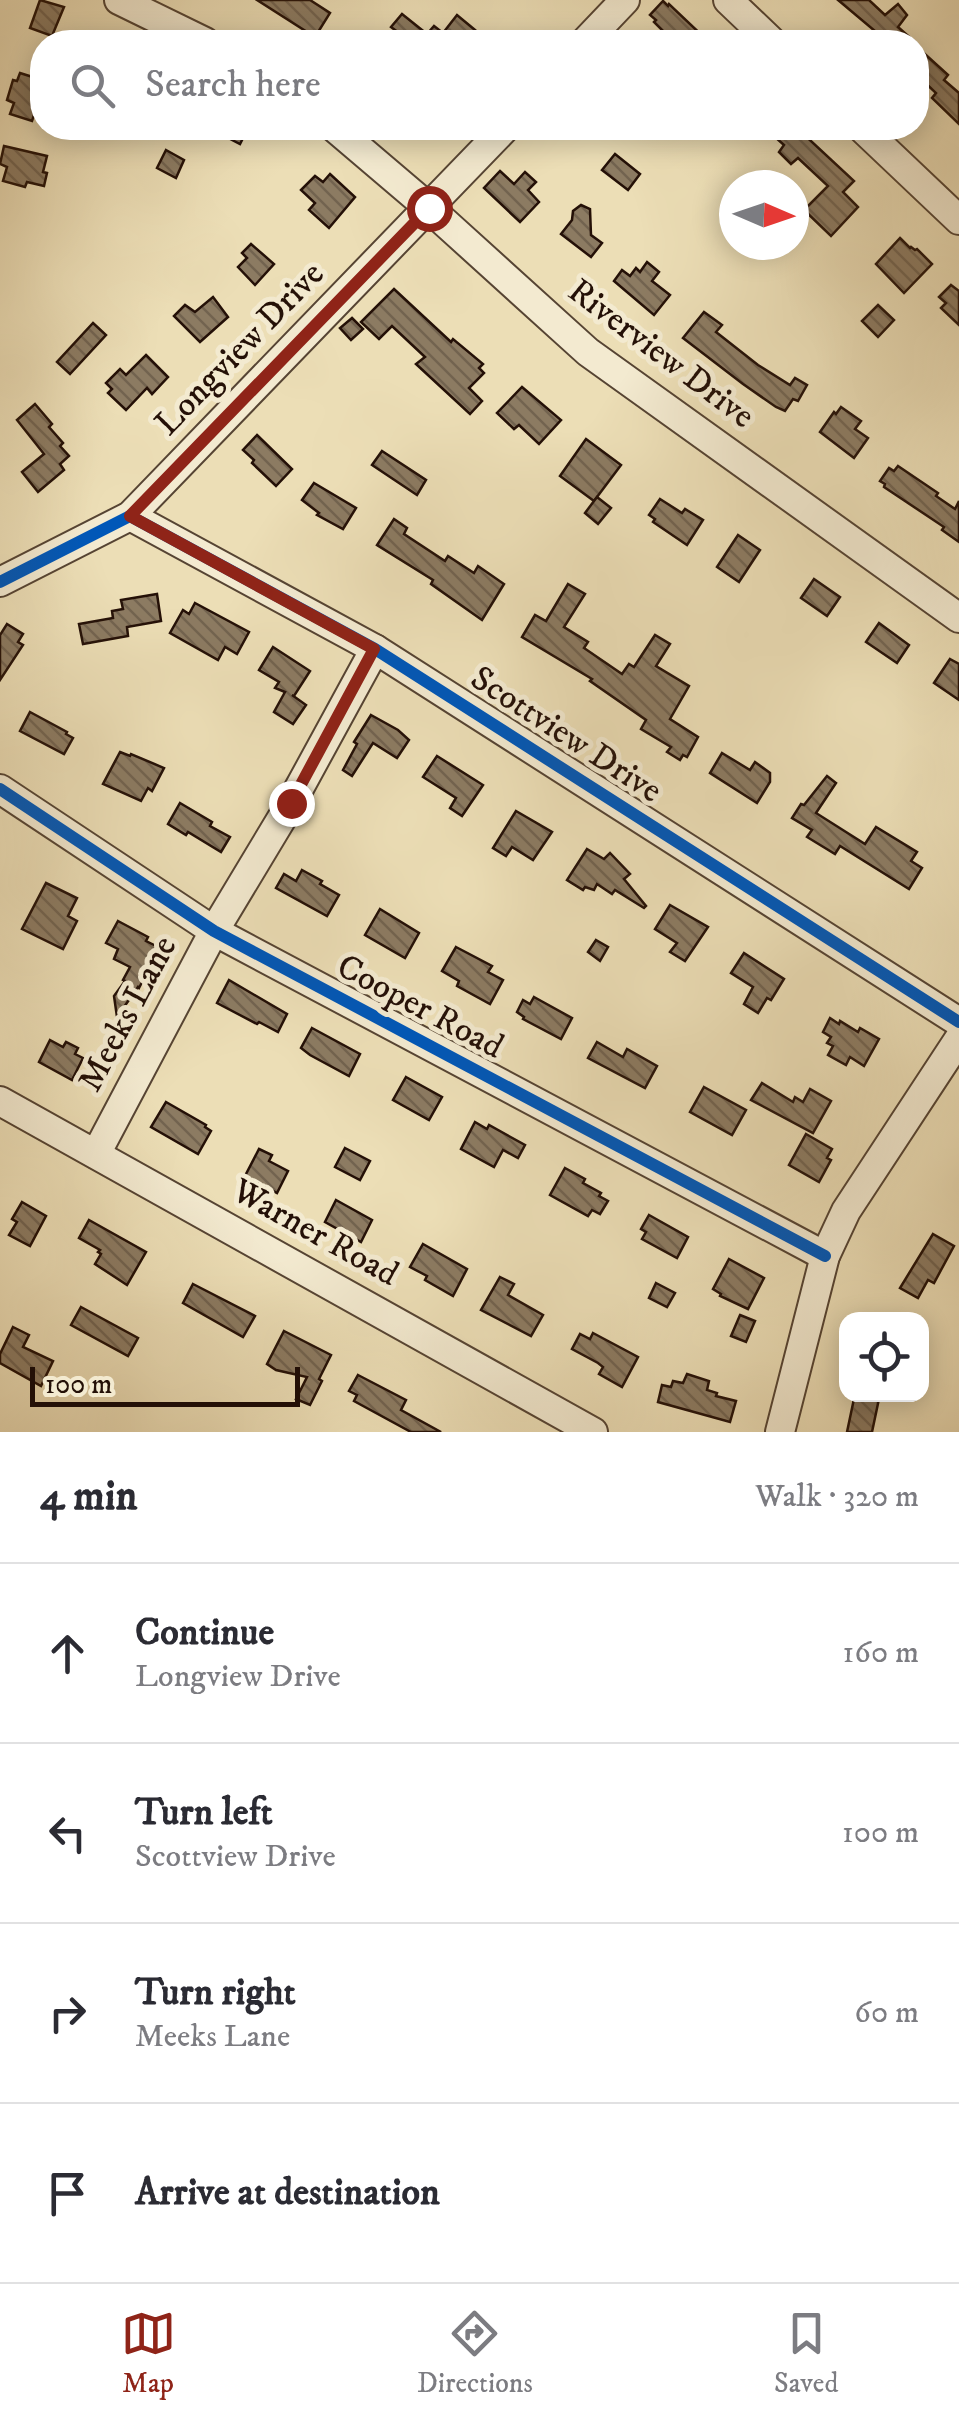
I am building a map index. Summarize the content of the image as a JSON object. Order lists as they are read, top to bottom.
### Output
{
  "streets": {
    "street": [
      "Longview Drive",
      "Riverview Drive",
      "Scottview Drive",
      "Cooper Road",
      "Meeks Lane",
      "Warner Road"
    ]
  },
  "crossings": [
    ["Longview Drive", "Riverview Drive"],
    ["Longview Drive", "Scottview Drive"],
    ["Scottview Drive", "Meeks Lane"],
    ["Cooper Road", "Meeks Lane"],
    ["Meeks Lane", "Warner Road"]
  ],
  "scale_bar": "100 m",
  "north": "right",
  "page": {
    "search": "Search here",
    "scale": "100 m",
    "heading": ["4 min", "Walk · 320 m"],
    "list": [
      ["Continue", "Longview Drive", "160 m"],
      ["Turn left", "Scottview Drive", "100 m"],
      ["Turn right", "Meeks Lane", "60 m"],
      "Arrive at destination"
    ],
    "nav": ["Map", "Directions", "Saved"]
  }
}
